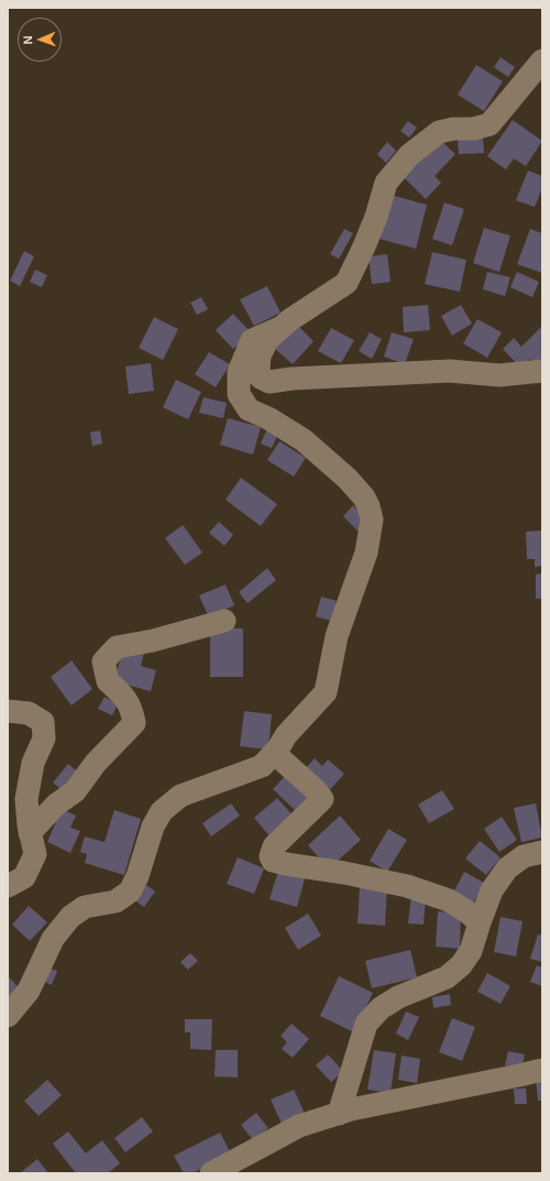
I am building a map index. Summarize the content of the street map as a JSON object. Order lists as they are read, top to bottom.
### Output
{
  "north": "left"
}
